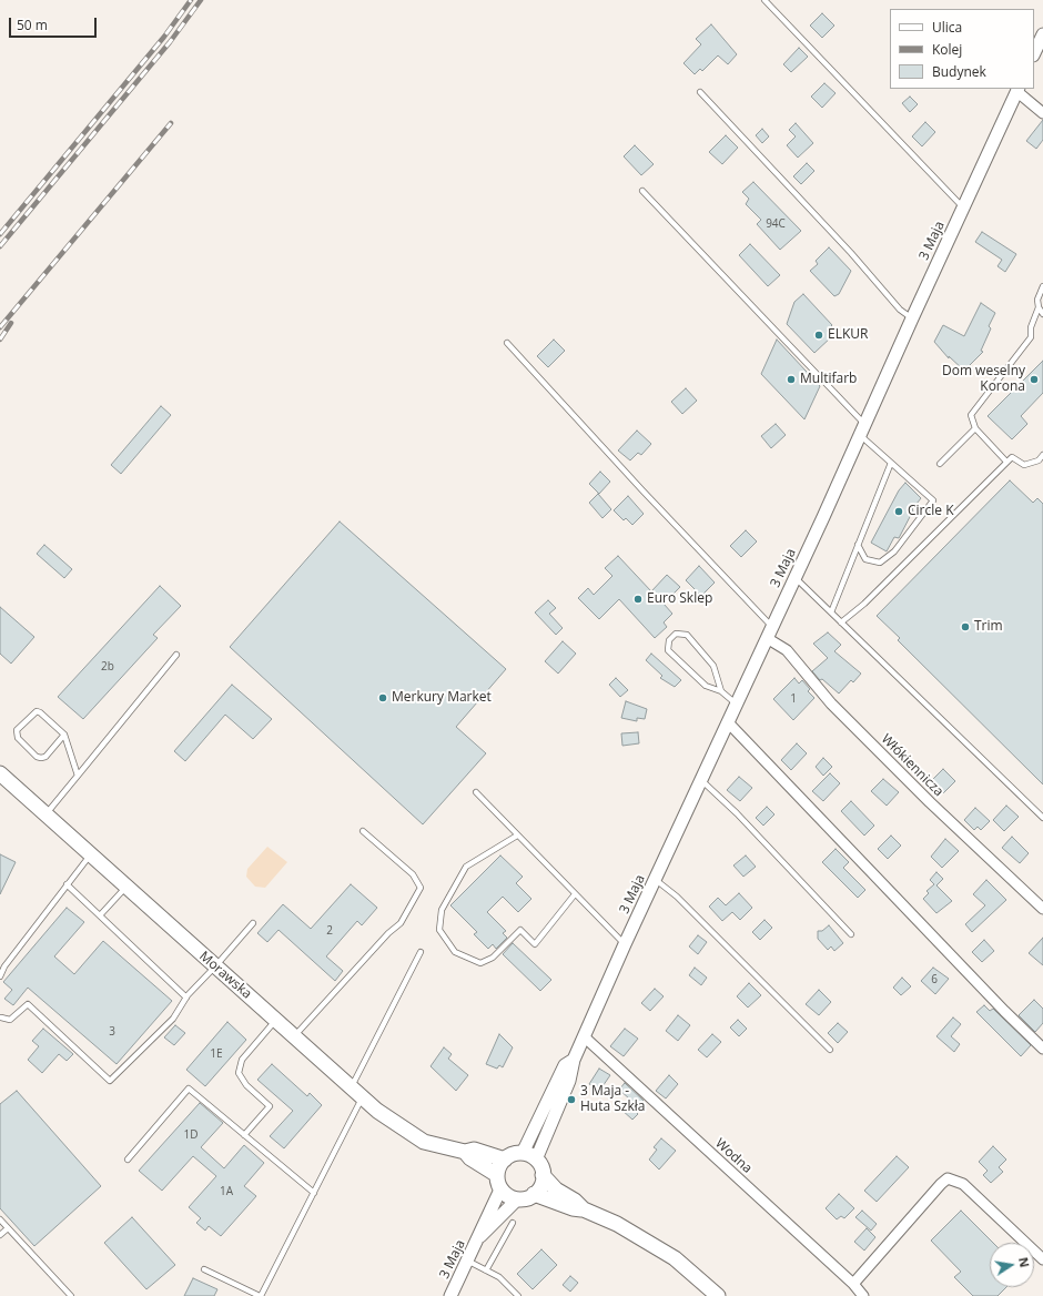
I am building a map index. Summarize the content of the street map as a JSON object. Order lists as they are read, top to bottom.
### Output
{
  "streets": {
    "main road": ["Morawska"],
    "street": ["3 Maja", "Włókiennicza", "Wodna"]
  },
  "crossings": [
    ["3 Maja", "Włókiennicza"],
    ["3 Maja", "Morawska"],
    ["3 Maja", "Wodna"]
  ],
  "places": [
    "ELKUR",
    "Multifarb",
    "Dom weselny Korona",
    "Circle K",
    "Euro Sklep",
    "Trim",
    "Merkury Market",
    "3 Maja - Huta Szkła"
  ],
  "house_numbers": [
    "94C",
    "2b",
    "1",
    "2",
    "6",
    "3",
    "1E",
    "1D",
    "1A"
  ],
  "legend": ["Ulica", "Kolej", "Budynek"],
  "scale_bar": "50 m",
  "north": "right"
}
